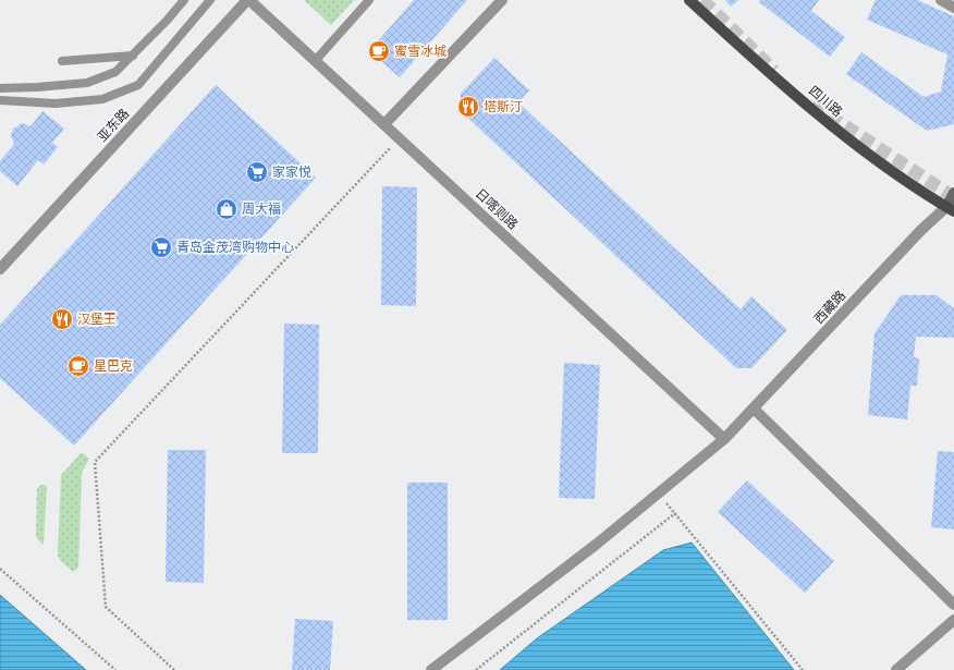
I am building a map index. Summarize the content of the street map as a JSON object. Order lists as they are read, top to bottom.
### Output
{
  "streets": {
    "main road": ["四川路"],
    "street": ["亚东路", "日喀则路", "西藏路"]
  },
  "crossings": [
    ["四川路", "西藏路"],
    ["亚东路", "日喀则路"],
    ["日喀则路", "西藏路"]
  ],
  "places": {
    "cafe": ["蜜雪冰城", "星巴克"],
    "restaurant": ["塔斯汀", "汉堡王"],
    "supermarket": ["家家悦", "青岛金茂湾购物中心"],
    "shop": ["周大福"]
  }
}
